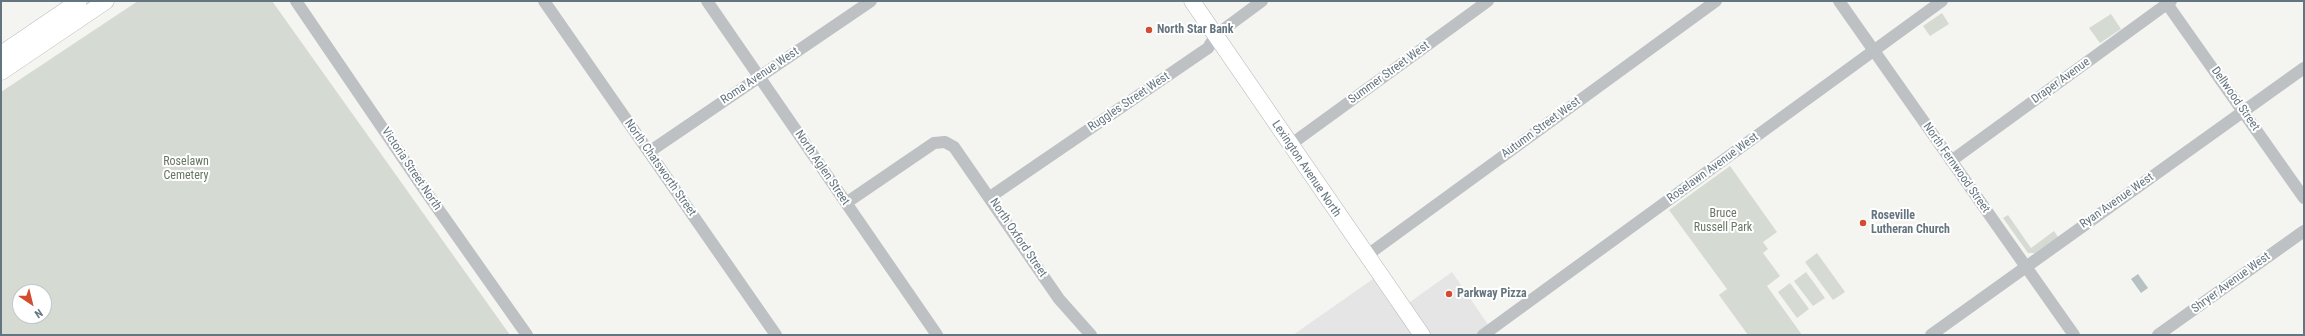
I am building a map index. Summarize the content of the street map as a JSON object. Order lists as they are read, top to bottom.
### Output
{
  "streets": {
    "main road": ["Lexington Avenue North"],
    "street": [
      "Summer Street West",
      "Roma Avenue West",
      "Draper Avenue",
      "Dellwood Street",
      "Ruggles Street West",
      "Autumn Street West",
      "North Chatsworth Street",
      "North Aglen Street",
      "Roselawn Avenue West",
      "North Fernwood Street",
      "Victoria Street North",
      "Ryan Avenue West",
      "North Oxford Street",
      "Shryer Avenue West"
    ]
  },
  "crossings": [
    ["Summer Street West", "Lexington Avenue North"],
    ["Roma Avenue West", "North Chatsworth Street"],
    ["Roma Avenue West", "North Aglen Street"],
    ["Draper Avenue", "Dellwood Street"],
    ["Draper Avenue", "North Fernwood Street"],
    ["Dellwood Street", "Ryan Avenue West"],
    ["Ruggles Street West", "Lexington Avenue North"],
    ["Ruggles Street West", "North Oxford Street"],
    ["Autumn Street West", "Lexington Avenue North"],
    ["North Aglen Street", "North Oxford Street"],
    ["Roselawn Avenue West", "North Fernwood Street"],
    ["North Fernwood Street", "Ryan Avenue West"]
  ],
  "parks": ["Roselawn Cemetery", "Bruce Russell Park"],
  "places": ["North Star Bank", "Roseville Lutheran Church", "Parkway Pizza"],
  "north": "bottom right"
}
